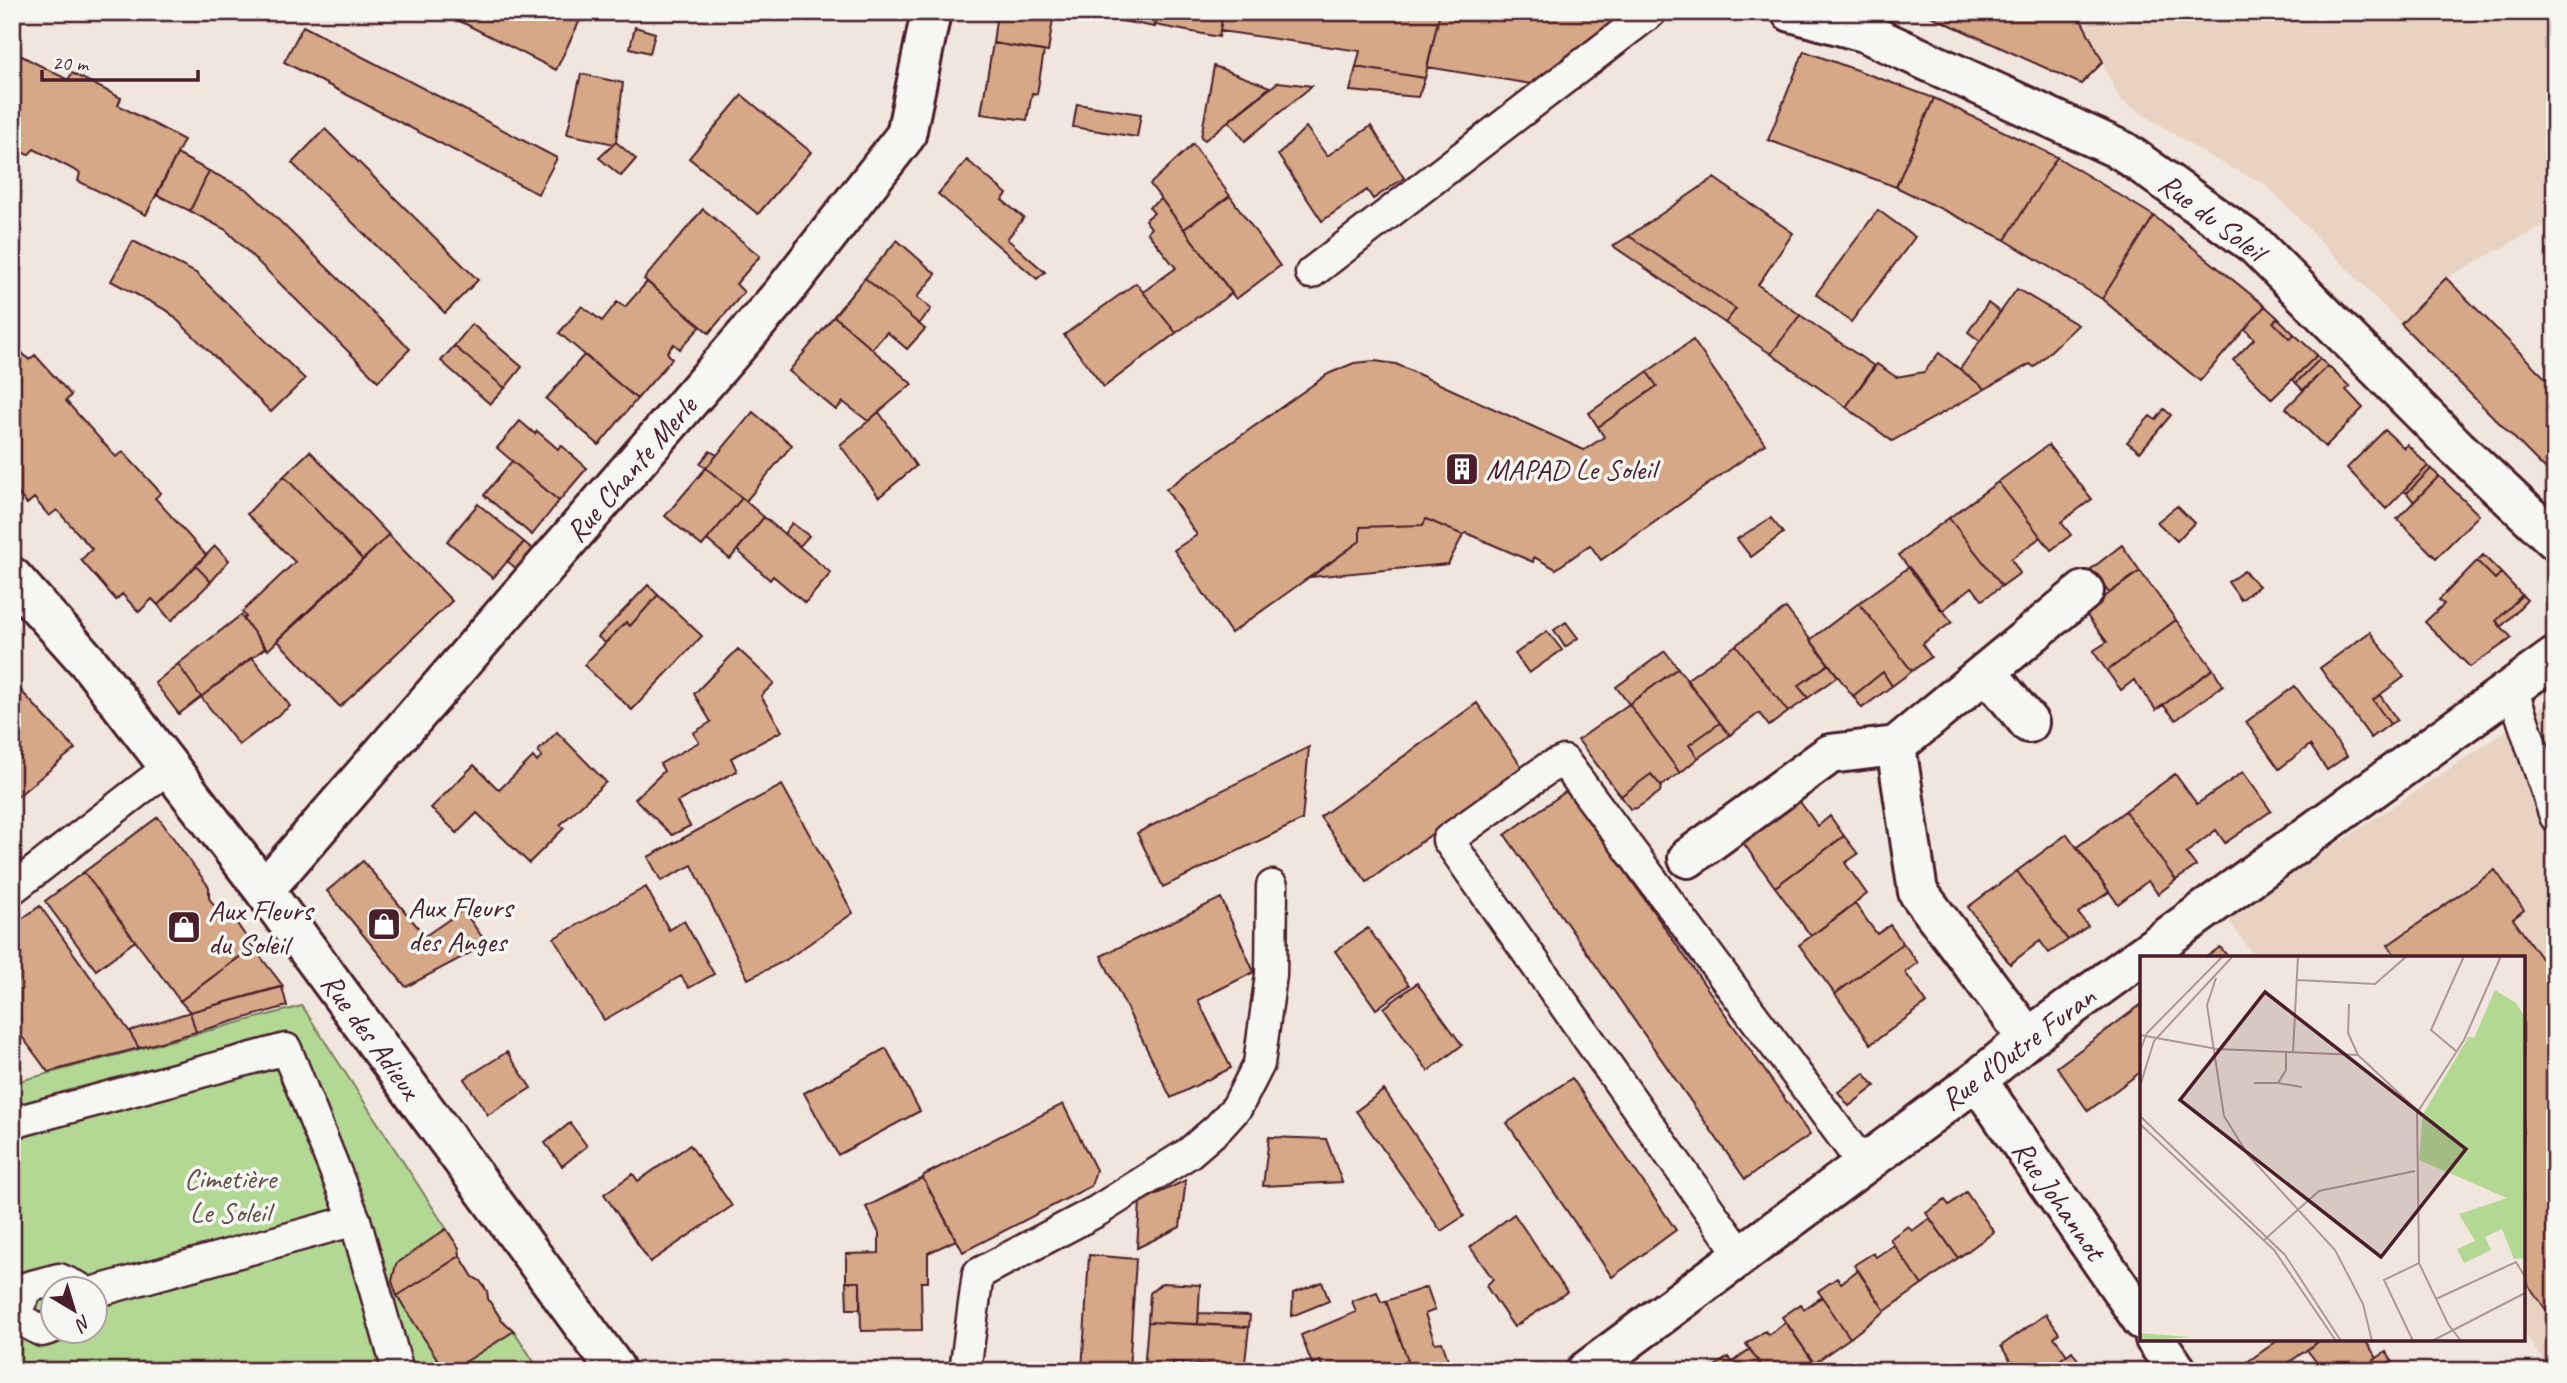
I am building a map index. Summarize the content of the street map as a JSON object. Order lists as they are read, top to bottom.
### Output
{
  "streets": {
    "street": [
      "Rue du Soleil",
      "Rue Chante Merle",
      "Rue des Adieux",
      "Rue d'Outre Furan",
      "Rue Johannot"
    ]
  },
  "crossings": [
    ["Rue Chante Merle", "Rue des Adieux"],
    ["Rue d'Outre Furan", "Rue Johannot"]
  ],
  "parks": ["Cimetière Le Soleil"],
  "places": {
    "building": ["MAPAD Le Soleil"],
    "shop": ["Aux Fleurs des Anges", "Aux Fleurs du Soleil"]
  },
  "scale_bar": "20 m",
  "north": "bottom right"
}
